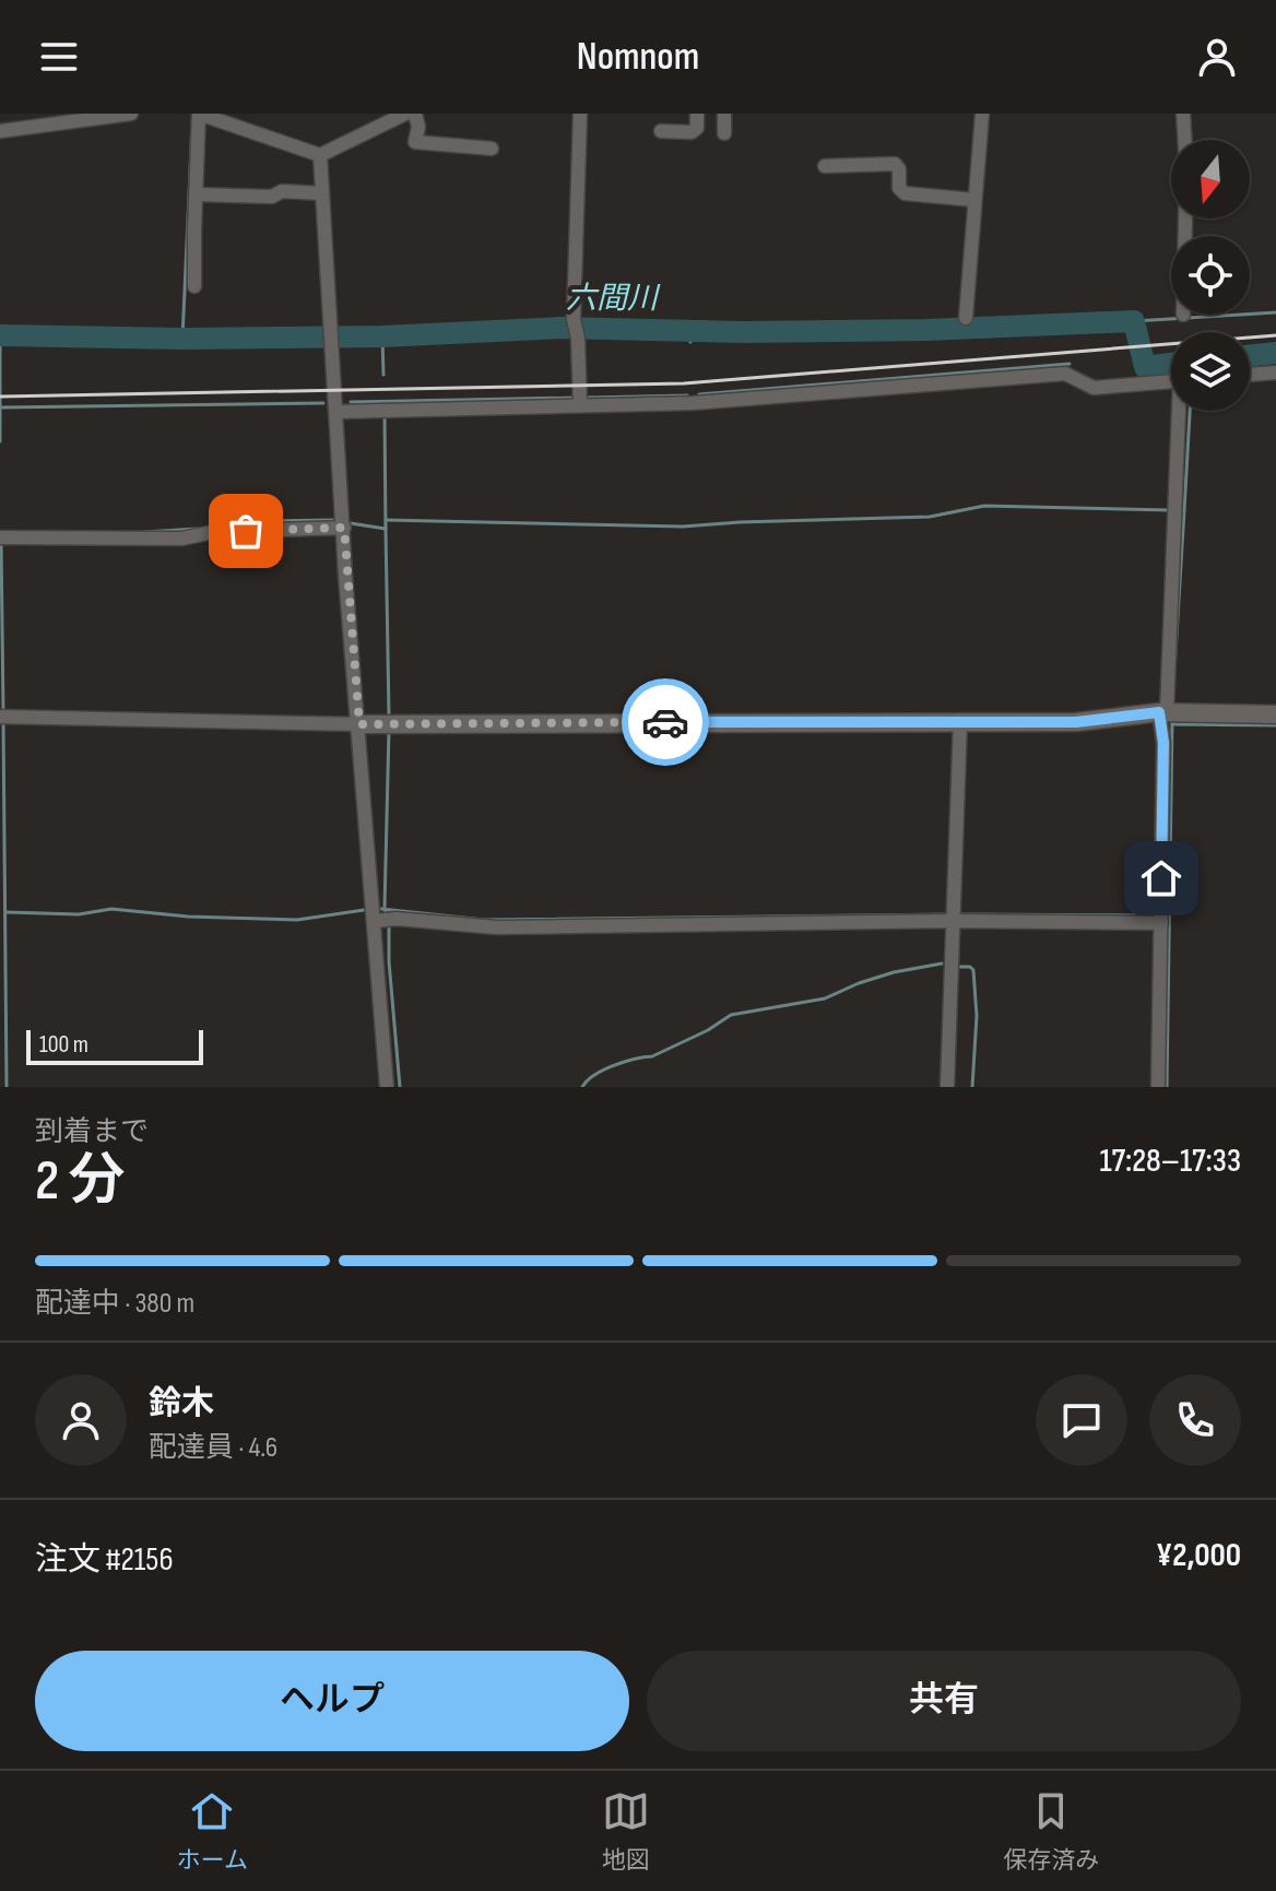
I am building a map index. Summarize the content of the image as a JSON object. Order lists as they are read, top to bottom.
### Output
{
  "water": ["六間川"],
  "scale_bar": "100 m",
  "north": "bottom",
  "page": {
    "header": "Nomnom",
    "scale": "100 m",
    "heading": ["2 分", "到着まで", "17:28–17:33"],
    "panel": [
      "鈴木",
      "配達員 · 4.6",
      "注文 #2156",
      "¥2,000"
    ],
    "bar": "配達中 · 380 m",
    "buttons": ["ヘルプ", "共有"],
    "tabs": ["ホーム", "地図", "保存済み"]
  }
}
